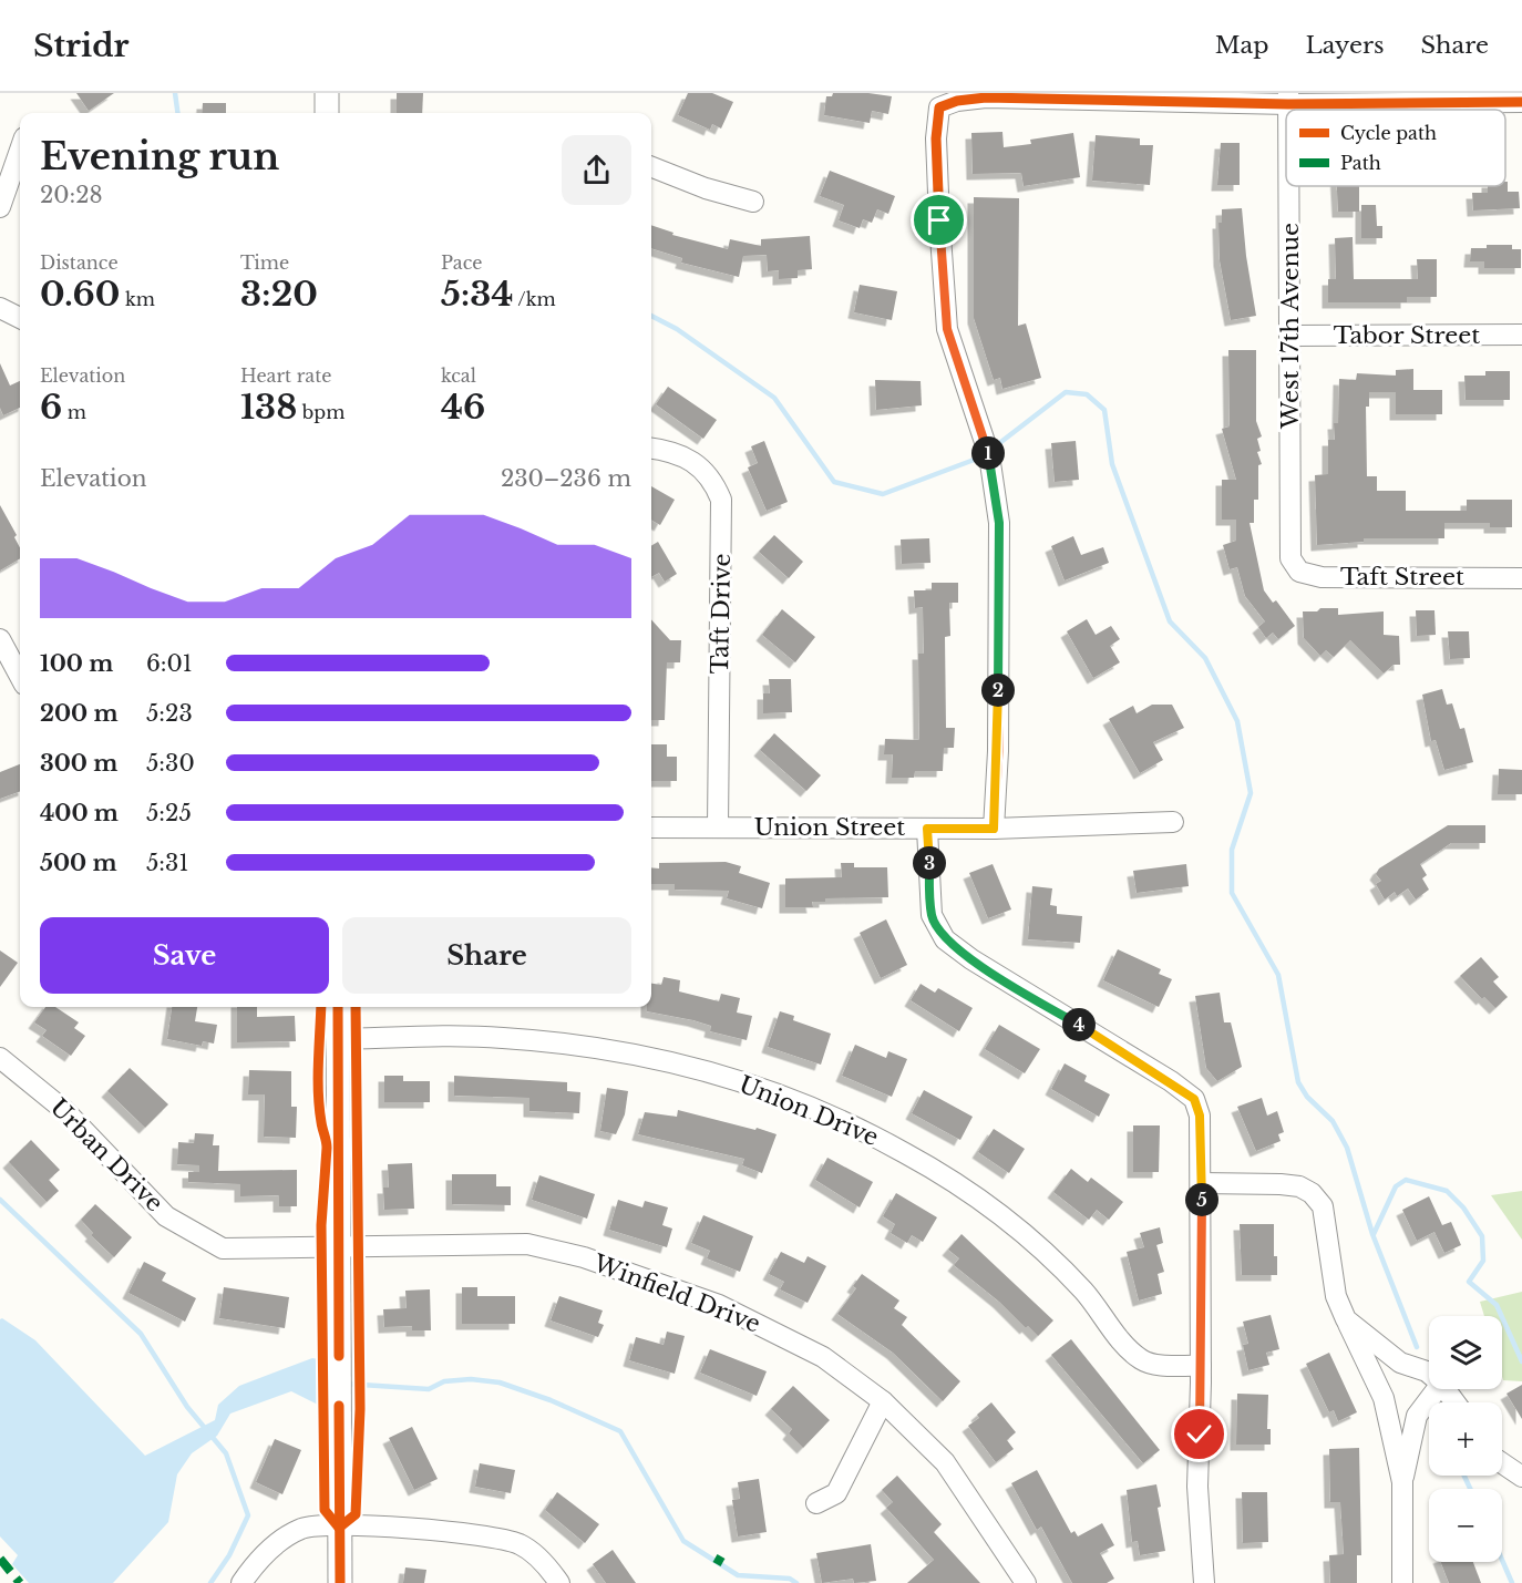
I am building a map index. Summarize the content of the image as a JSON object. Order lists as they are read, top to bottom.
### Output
{
  "streets": {
    "street": [
      "West 17th Avenue",
      "Tabor Street",
      "Taft Street",
      "Taft Drive",
      "Union Street",
      "Union Drive",
      "Urban Drive",
      "Winfield Drive"
    ]
  },
  "crossings": [
    ["West 17th Avenue", "Tabor Street"],
    ["West 17th Avenue", "Taft Street"],
    ["Taft Drive", "Union Street"],
    ["Urban Drive", "Winfield Drive"]
  ],
  "legend": ["Cycle path", "Path"],
  "page": {
    "header": "Stridr",
    "nav": ["Map", "Layers", "Share"],
    "heading": ["Evening run", "20:28"],
    "stats": [
      ["Distance", "0.60 km"],
      ["Time", "3:20"],
      ["Pace", "5:34 /km"],
      ["Elevation", "6 m"],
      ["Heart rate", "138 bpm"],
      ["kcal", "46"]
    ],
    "pins": [
      "1",
      "2",
      "3",
      "4",
      "5"
    ],
    "chart": ["Elevation", "230–236 m"],
    "list": [
      {
        "name": "100 m",
        "note": "6:01"
      },
      {
        "name": "200 m",
        "note": "5:23"
      },
      {
        "name": "300 m",
        "note": "5:30"
      },
      {
        "name": "400 m",
        "note": "5:25"
      },
      {
        "name": "500 m",
        "note": "5:31"
      }
    ],
    "buttons": ["Save", "Share"],
    "map_buttons": ["+", "−"]
  }
}
